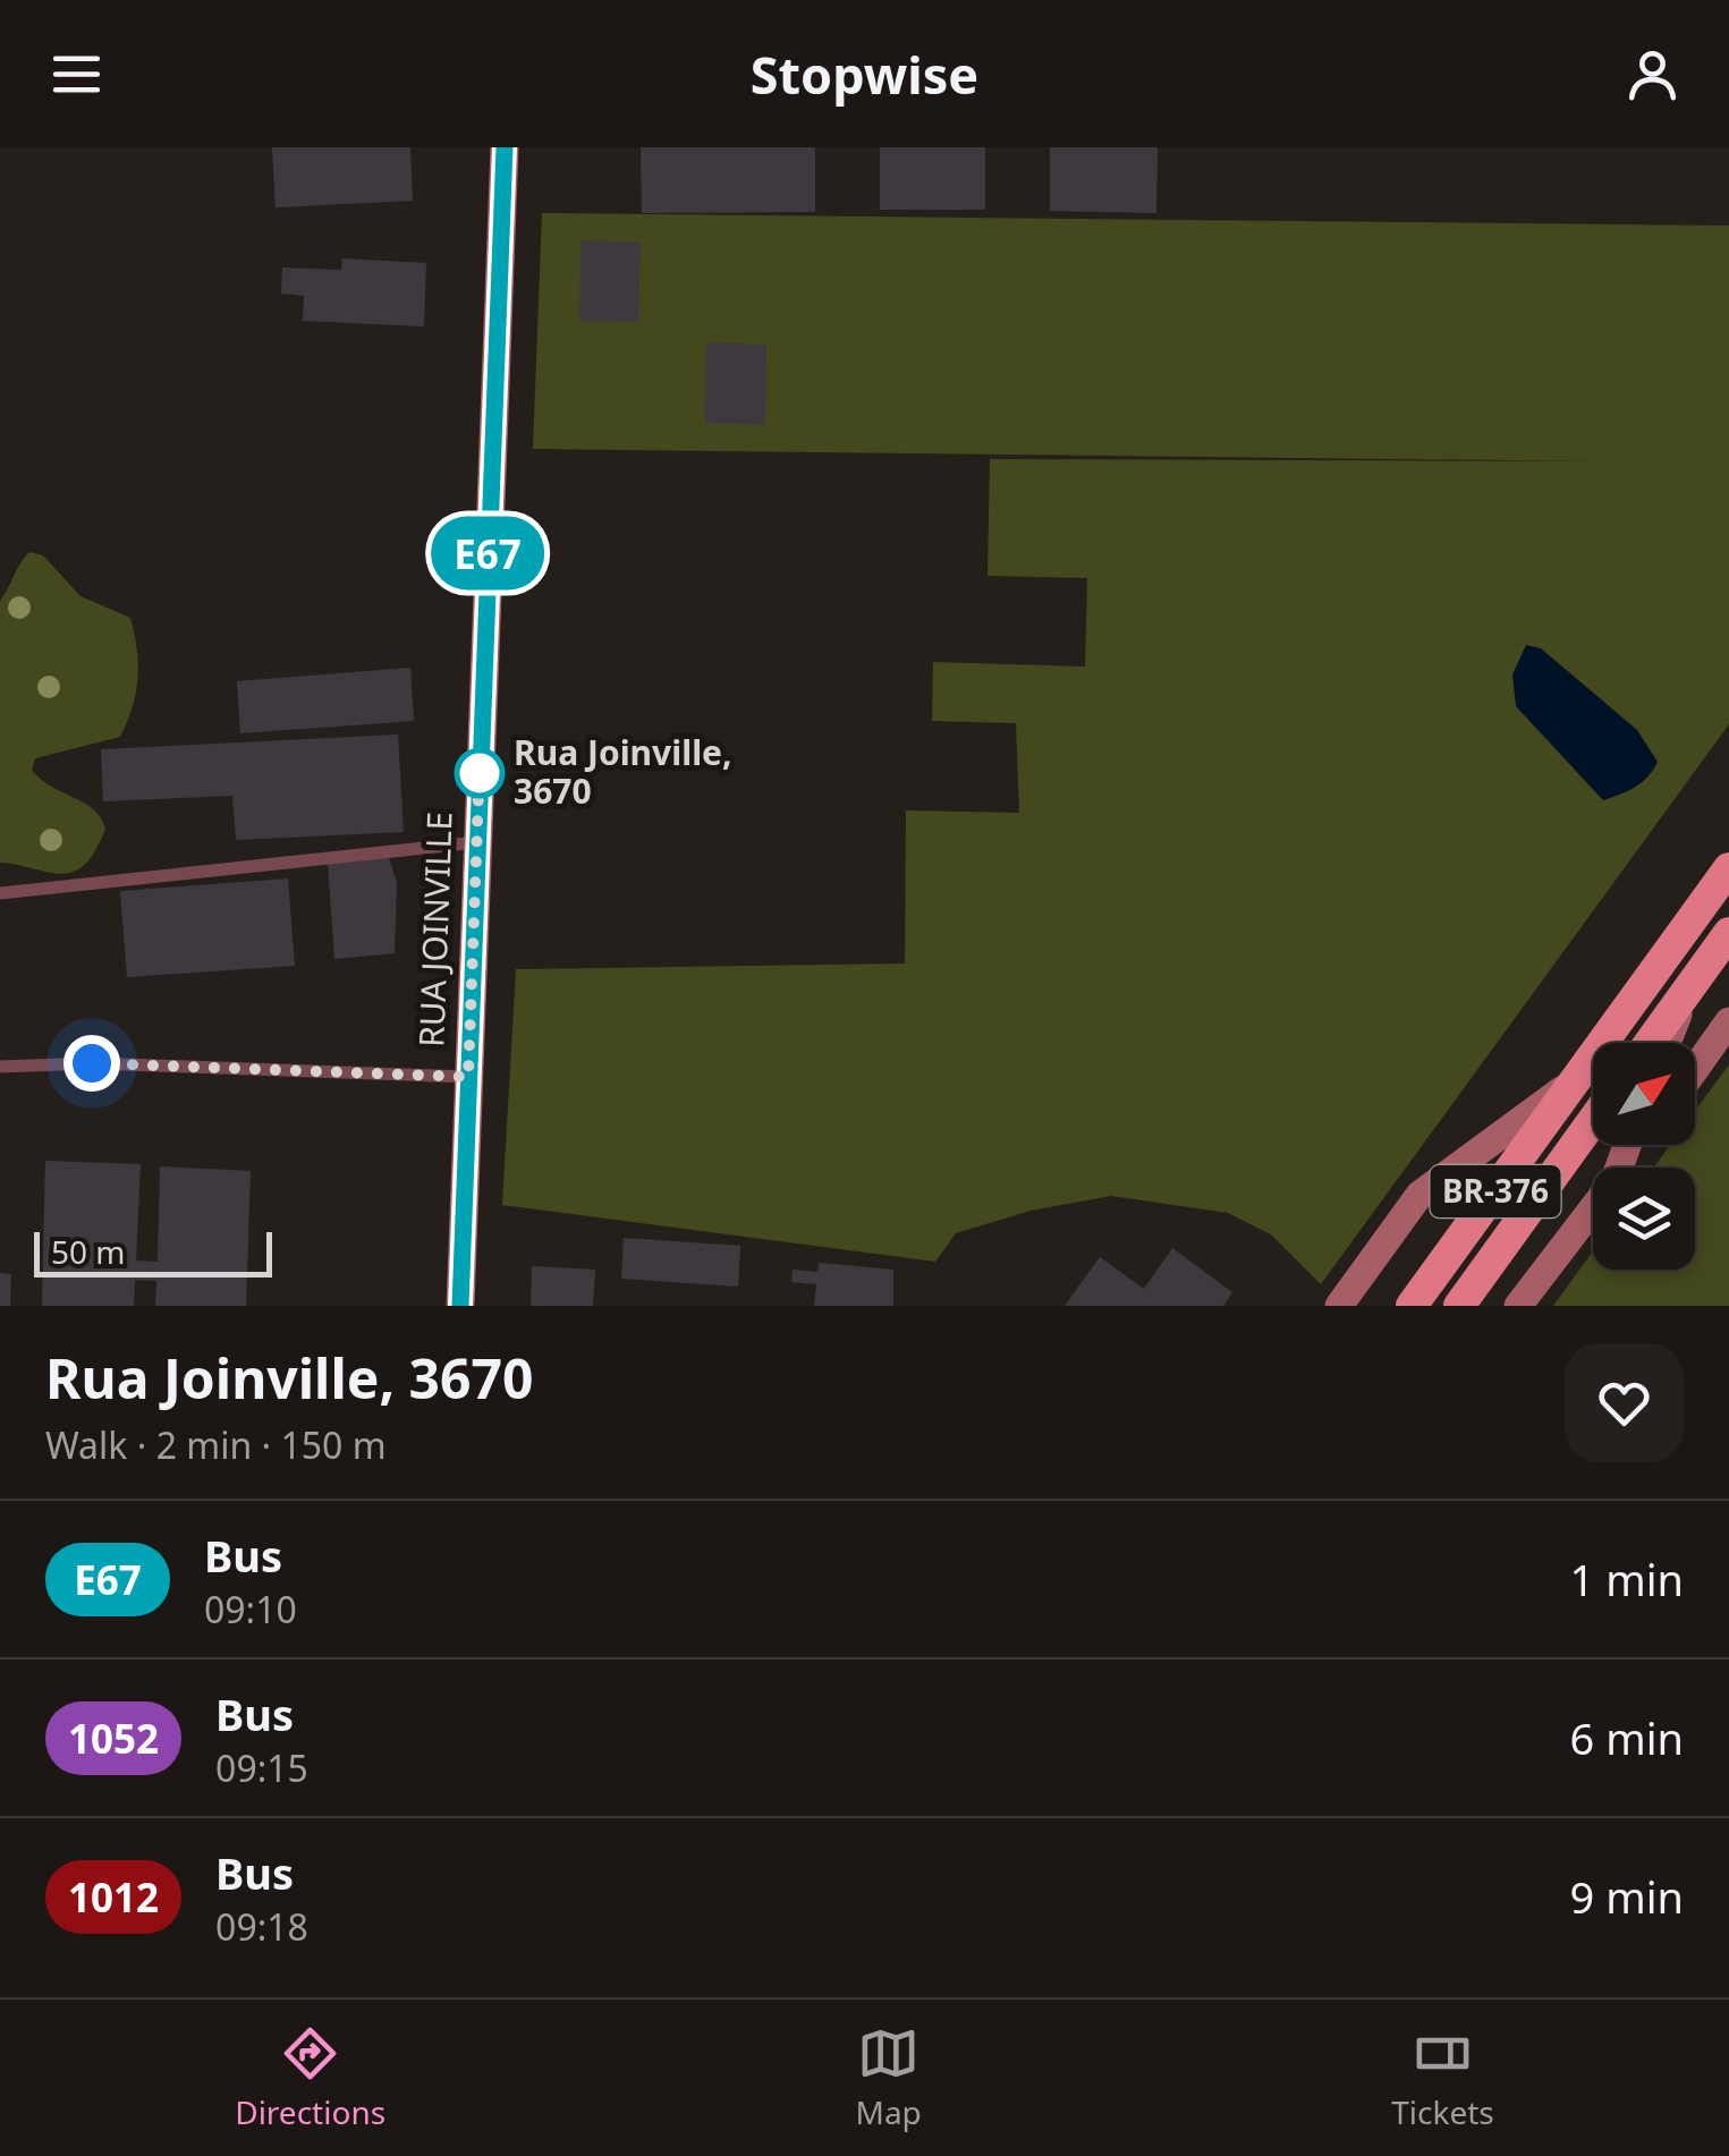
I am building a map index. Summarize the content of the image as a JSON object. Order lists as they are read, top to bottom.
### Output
{
  "streets": {
    "highway": ["BR-376"],
    "main road": ["RUA JOINVILLE"]
  },
  "places": ["Rua Joinville, 3670"],
  "lines": ["bus line E67"],
  "scale_bar": "50 m",
  "north": "top right",
  "page": {
    "header": "Stopwise",
    "on_map": "E67",
    "scale": "50 m",
    "heading": ["Rua Joinville, 3670", "Walk · 2 min · 150 m"],
    "list": [
      {
        "mark": "E67",
        "name": "Bus",
        "note": "09:10",
        "value": "1 min"
      },
      {
        "mark": "1052",
        "name": "Bus",
        "note": "09:15",
        "value": "6 min"
      },
      {
        "mark": "1012",
        "name": "Bus",
        "note": "09:18",
        "value": "9 min"
      }
    ],
    "tabs": ["Directions", "Map", "Tickets"]
  }
}
